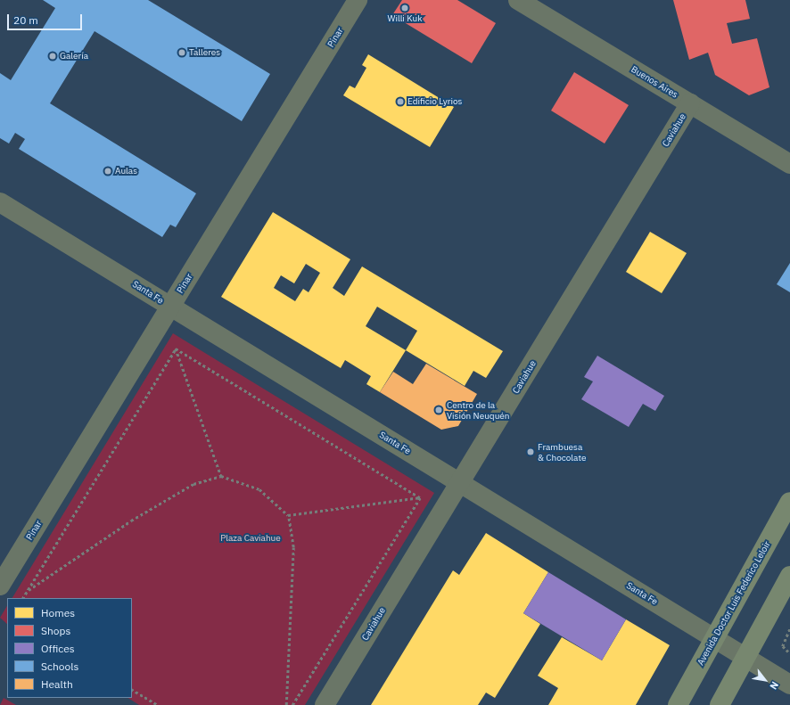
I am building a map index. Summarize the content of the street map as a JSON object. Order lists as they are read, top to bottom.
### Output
{
  "streets": {
    "main road": ["Avenida Doctor Luis Federico Leloir"],
    "street": [
      "Pinar",
      "Buenos Aires",
      "Caviahue",
      "Santa Fe"
    ]
  },
  "crossings": [
    ["Pinar", "Santa Fe"],
    ["Buenos Aires", "Caviahue"],
    ["Caviahue", "Santa Fe"],
    ["Santa Fe", "Avenida Doctor Luis Federico Leloir"]
  ],
  "parks": ["Plaza Caviahue"],
  "places": [
    "Willi Kuk",
    "Talleres",
    "Galería",
    "Edificio Lyrios",
    "Aulas",
    "Centro de la Visión Neuquén",
    "Frambuesa & Chocolate"
  ],
  "legend": [
    "Homes",
    "Shops",
    "Offices",
    "Schools",
    "Health"
  ],
  "scale_bar": "20 m",
  "north": "bottom right"
}
